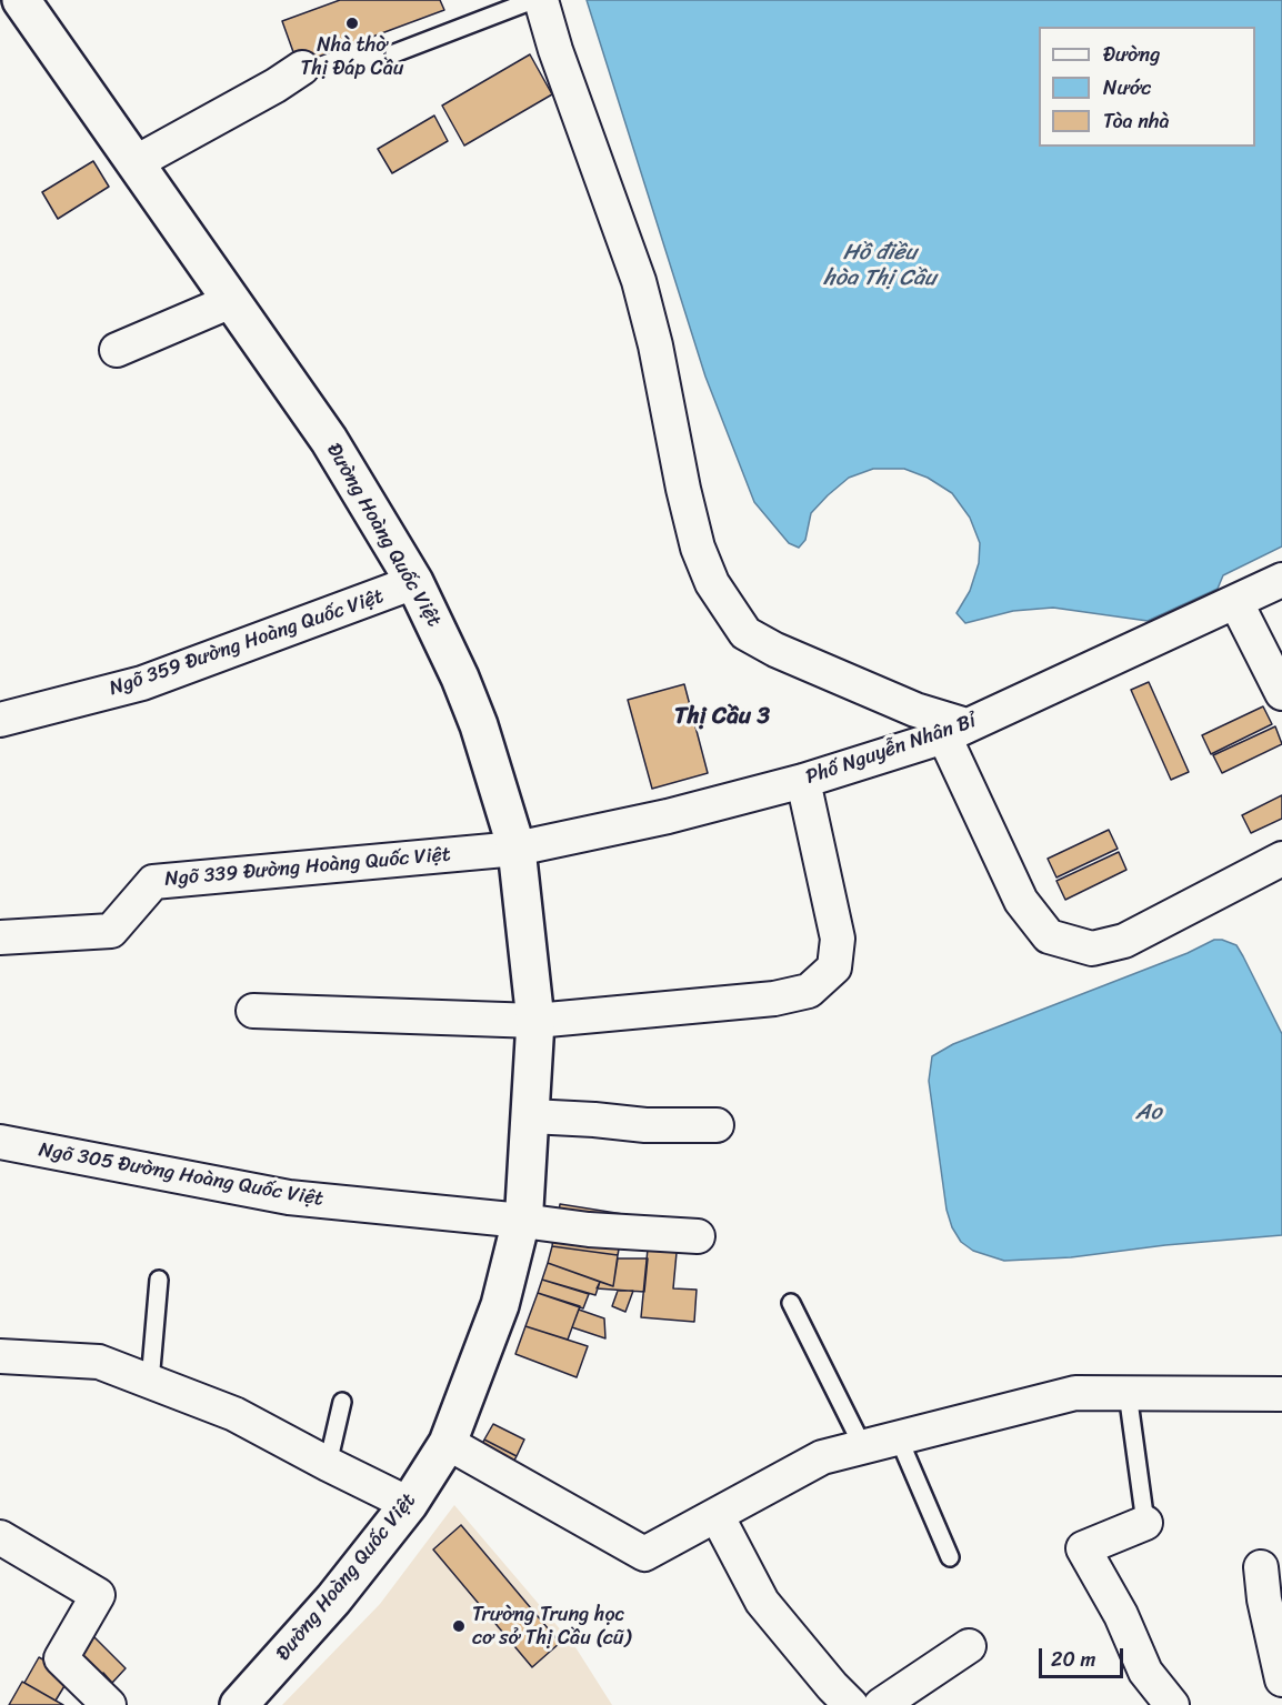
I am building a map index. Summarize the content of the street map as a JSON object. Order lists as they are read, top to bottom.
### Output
{
  "streets": {
    "main road": ["Đường Hoàng Quốc Việt"],
    "street": [
      "Ngõ 359 Đường Hoàng Quốc Việt",
      "Phố Nguyễn Nhân Bỉ",
      "Ngõ 339 Đường Hoàng Quốc Việt",
      "Ngõ 305 Đường Hoàng Quốc Việt"
    ]
  },
  "crossings": [
    ["Đường Hoàng Quốc Việt", "Ngõ 359 Đường Hoàng Quốc Việt"],
    ["Đường Hoàng Quốc Việt", "Phố Nguyễn Nhân Bỉ"],
    ["Đường Hoàng Quốc Việt", "Ngõ 339 Đường Hoàng Quốc Việt"],
    ["Đường Hoàng Quốc Việt", "Ngõ 305 Đường Hoàng Quốc Việt"],
    ["Phố Nguyễn Nhân Bỉ", "Ngõ 339 Đường Hoàng Quốc Việt"]
  ],
  "districts": ["Thị Cầu 3"],
  "water": ["Hồ điều hòa Thị Cầu", "Ao"],
  "places": ["Nhà thờ Thị Đáp Cầu", "Trường Trung học cơ sở Thị Cầu (cũ)"],
  "legend": ["Đường", "Nước", "Tòa nhà"],
  "scale_bar": "20 m"
}
